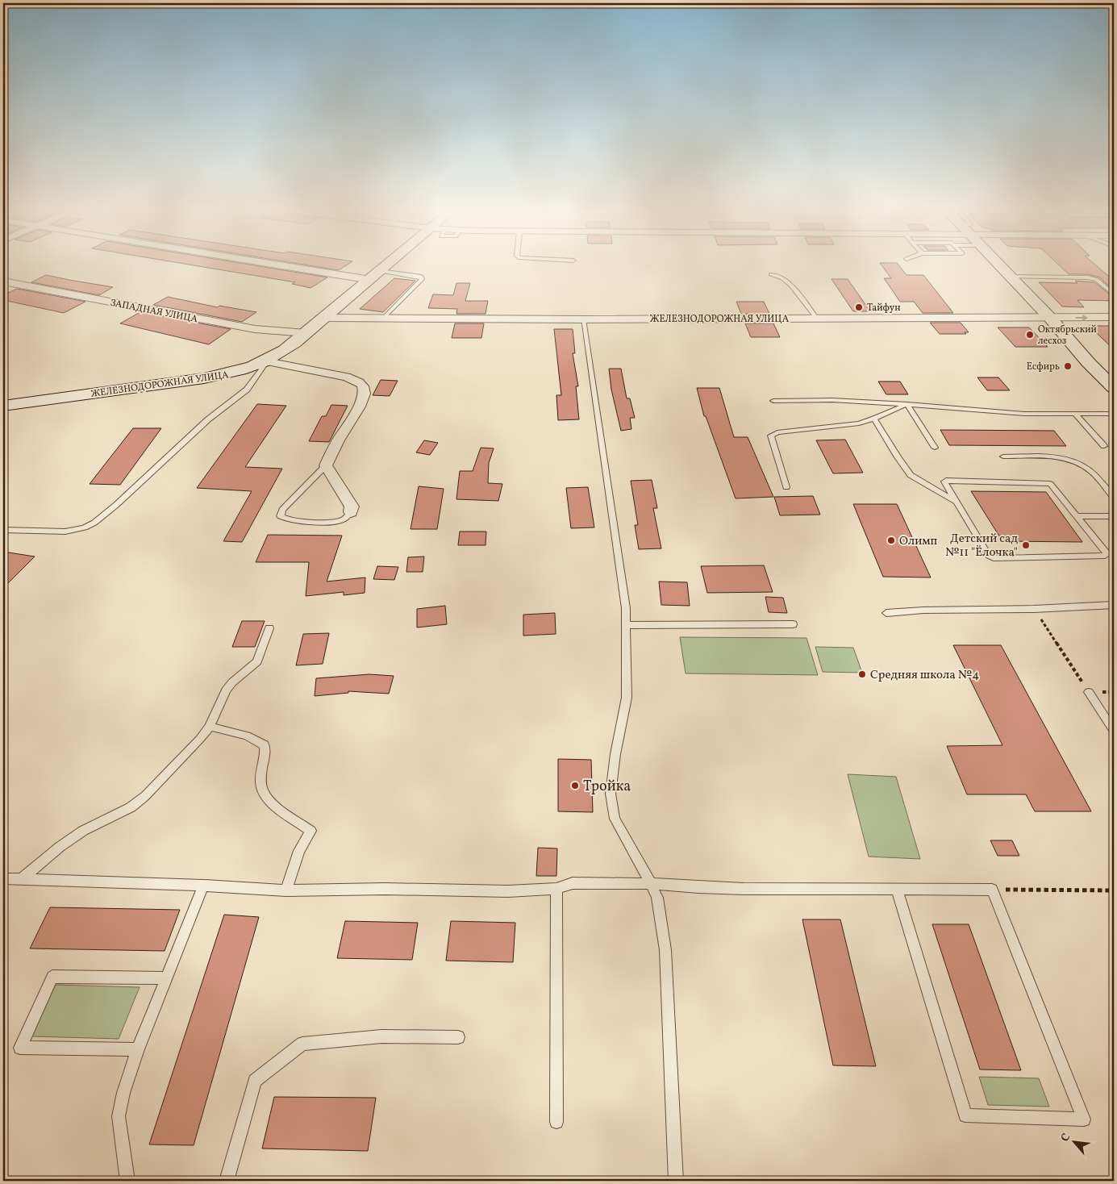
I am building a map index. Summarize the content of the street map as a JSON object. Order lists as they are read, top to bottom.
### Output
{
  "streets": {
    "main road": ["ЖЕЛЕЗНОДОРОЖНАЯ УЛИЦА"],
    "street": ["ЗАПАДНАЯ УЛИЦА"]
  },
  "crossings": [
    ["ЗАПАДНАЯ УЛИЦА", "ЖЕЛЕЗНОДОРОЖНАЯ УЛИЦА"]
  ],
  "places": [
    "Тайфун",
    "Октябрьский лесхоз",
    "Есфирь",
    "Олимп",
    "Детский сад №11 \"Ёлочка\"",
    "Средняя школа №4",
    "Тройка"
  ],
  "north": "top left"
}
